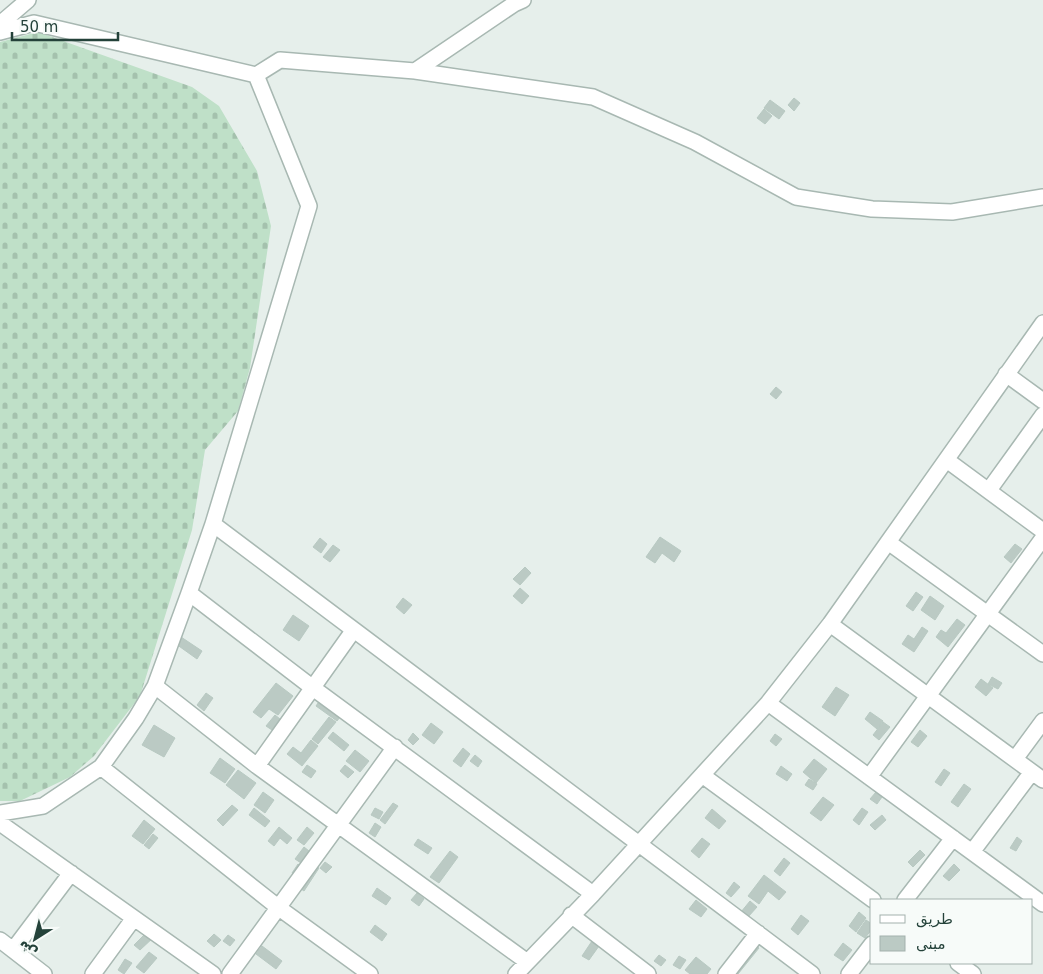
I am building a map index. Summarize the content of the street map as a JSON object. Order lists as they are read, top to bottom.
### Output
{
  "legend": ["طريق", "مبنى"],
  "scale_bar": "50 m",
  "north": "bottom left"
}
